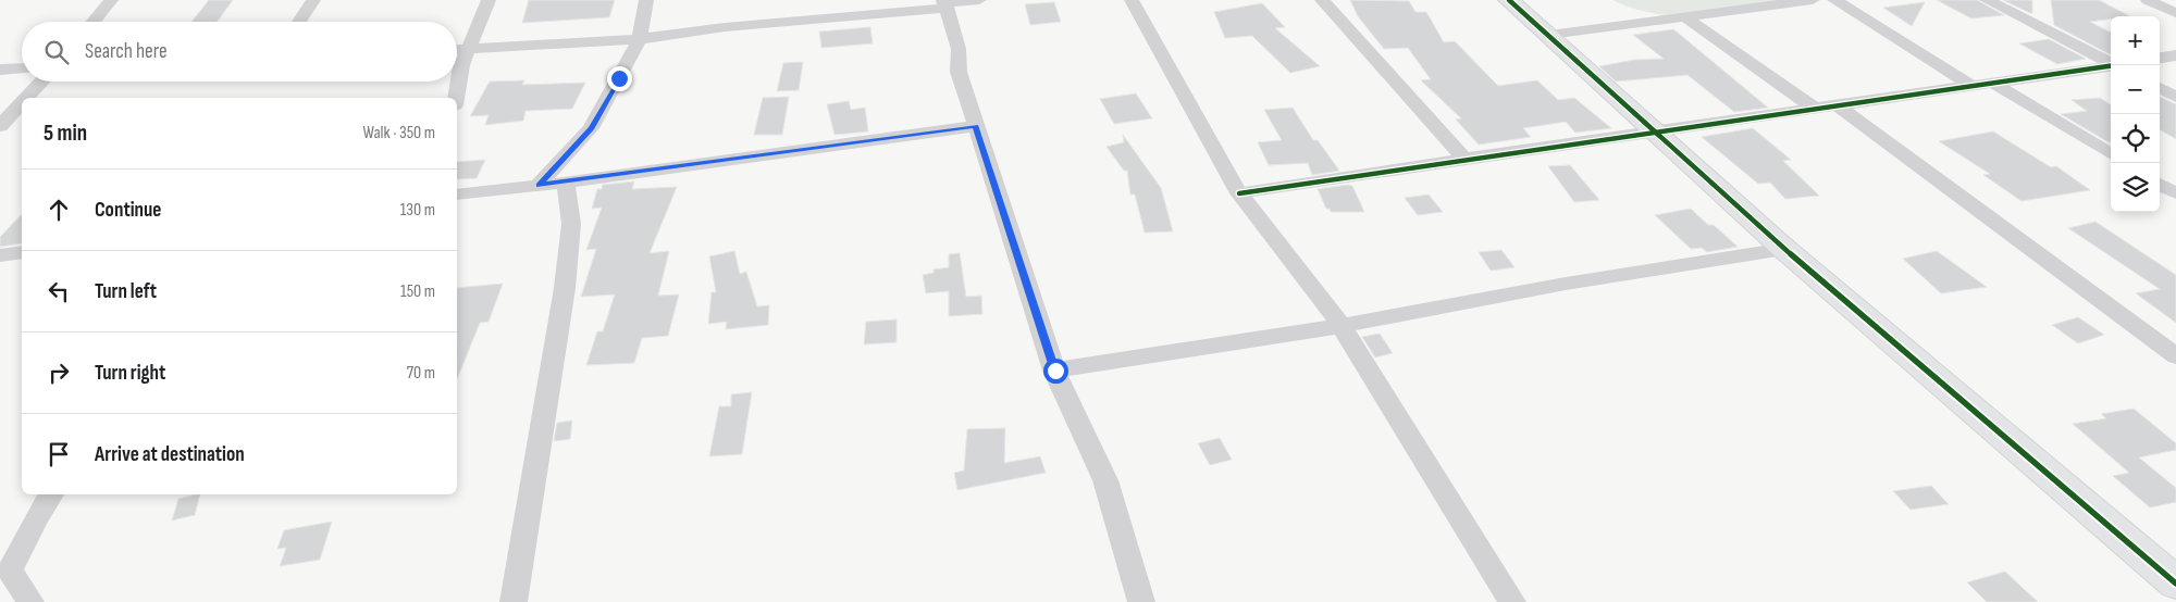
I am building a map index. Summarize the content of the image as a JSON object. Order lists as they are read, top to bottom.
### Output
{
  "page": {
    "map_buttons": ["+", "−"],
    "search": "Search here",
    "heading": ["5 min", "Walk · 350 m"],
    "list": [
      ["Continue", "130 m"],
      ["Turn left", "150 m"],
      ["Turn right", "70 m"],
      "Arrive at destination"
    ]
  }
}
